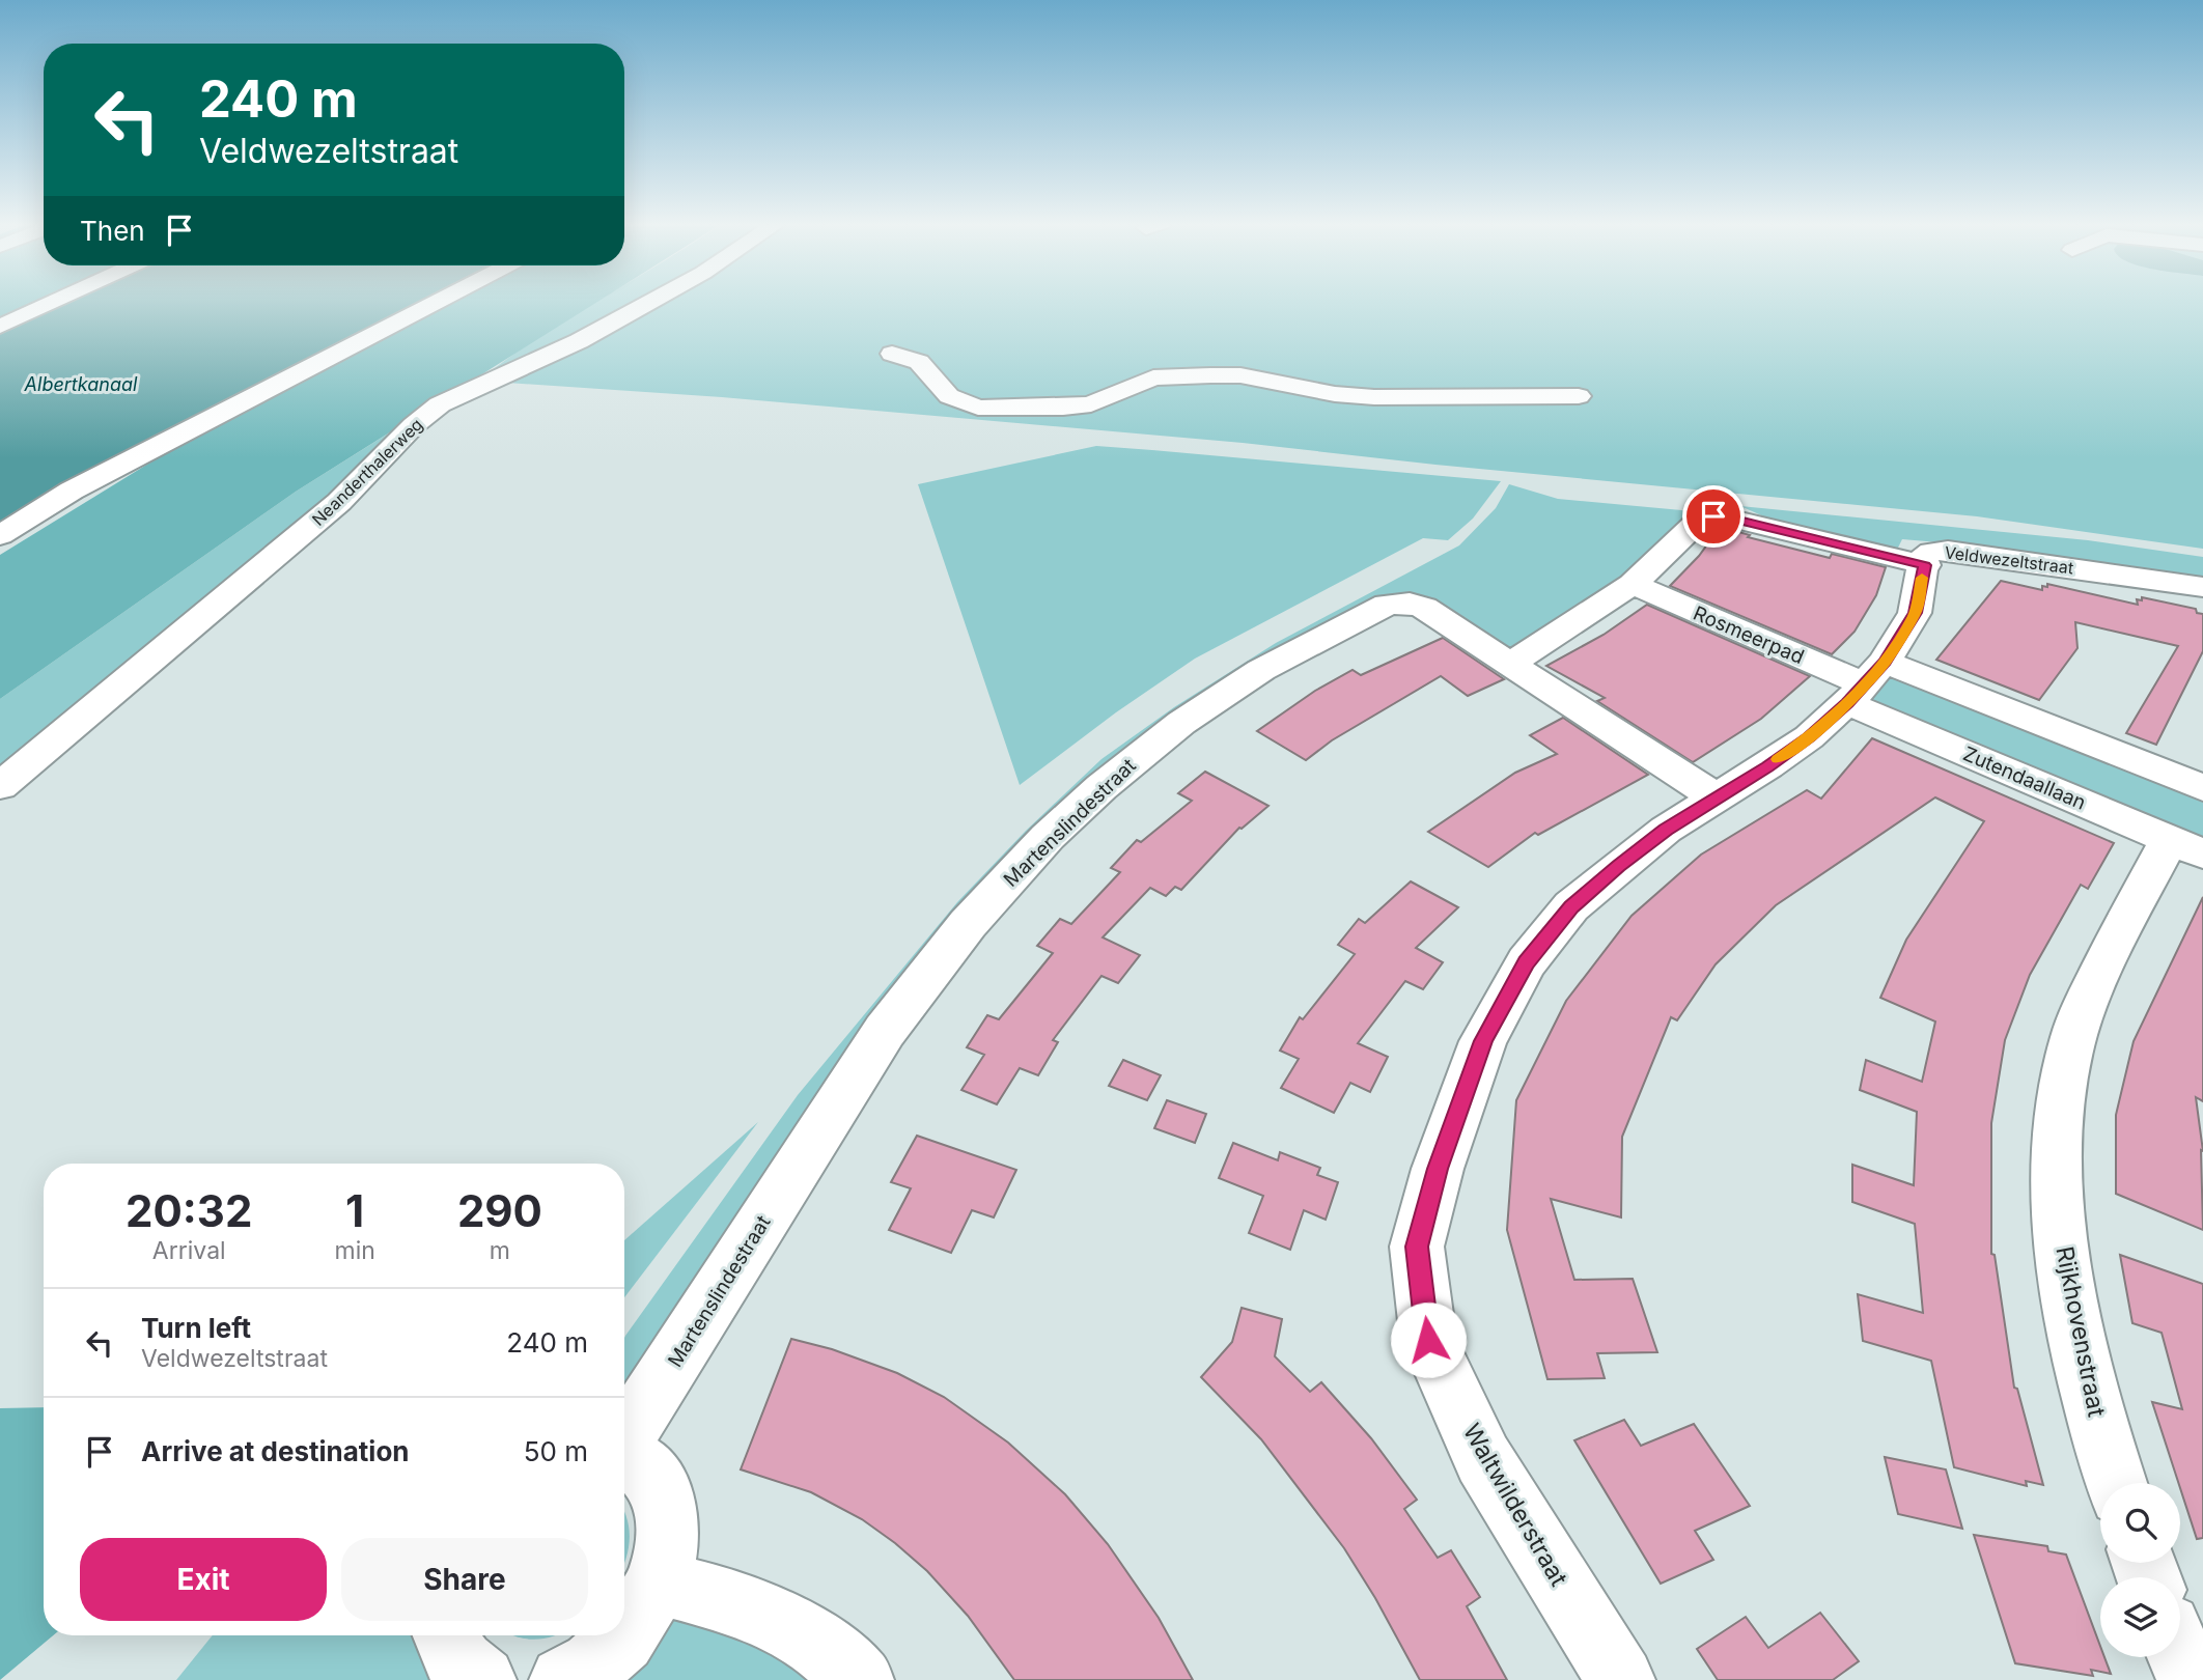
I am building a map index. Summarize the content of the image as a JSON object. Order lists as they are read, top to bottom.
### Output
{
  "streets": {
    "street": [
      "Neanderthalerweg",
      "Veldwezeltstraat",
      "Rosmeerpad",
      "Zutendaallaan",
      "Martenslindestraat",
      "Rijkhovenstraat",
      "Waltwilderstraat"
    ]
  },
  "crossings": [
    ["Veldwezeltstraat", "Rosmeerpad"],
    ["Veldwezeltstraat", "Waltwilderstraat"],
    ["Rosmeerpad", "Zutendaallaan"],
    ["Rosmeerpad", "Waltwilderstraat"],
    ["Zutendaallaan", "Rijkhovenstraat"],
    ["Zutendaallaan", "Waltwilderstraat"],
    ["Martenslindestraat", "Waltwilderstraat"]
  ],
  "water": ["Albertkanaal"],
  "page": {
    "turn": ["240 m", "Veldwezeltstraat"],
    "then": "Then",
    "eta": [
      "20:32",
      "Arrival",
      "1",
      "min",
      "290",
      "m"
    ],
    "list": [
      {
        "name": "Turn left",
        "note": "Veldwezeltstraat",
        "value": "240 m"
      },
      {
        "name": "Arrive at destination",
        "value": "50 m"
      }
    ],
    "buttons": ["Exit", "Share"]
  }
}
